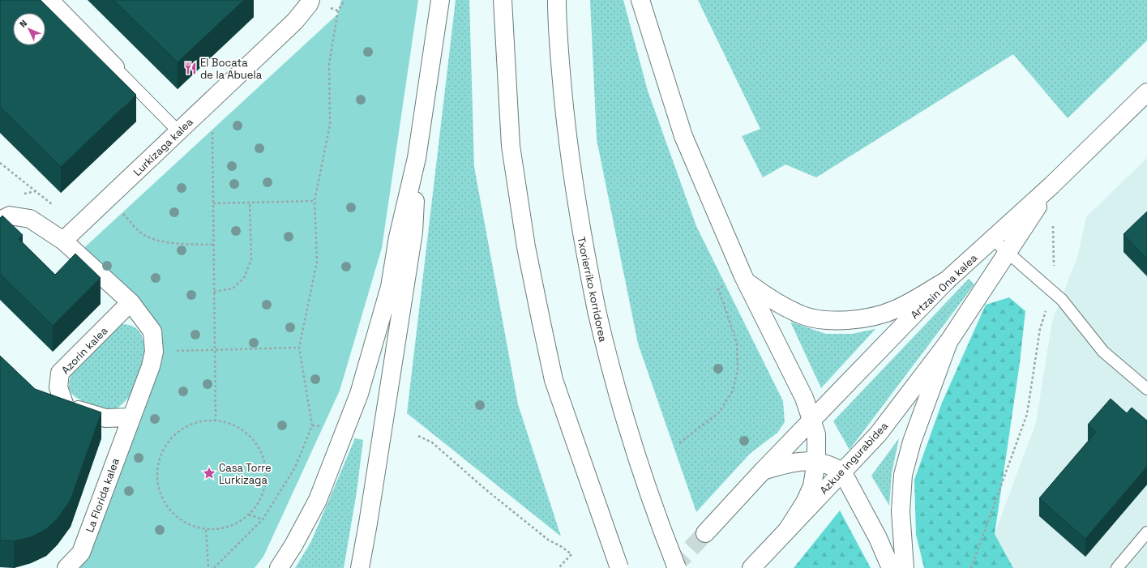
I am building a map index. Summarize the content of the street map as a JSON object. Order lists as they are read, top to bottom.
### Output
{
  "streets": {
    "main road": [
      "Lurkizaga kalea",
      "Artzain Ona kalea",
      "Txorierriko korridorea",
      "Azorin kalea",
      "Azkue ingurabidea",
      "La Florida kalea"
    ]
  },
  "crossings": [
    ["Artzain Ona kalea", "Azkue ingurabidea"]
  ],
  "places": {
    "restaurant": ["El Bocata de la Abuela"],
    "place": ["Casa Torre Lurkizaga"]
  },
  "north": "top left"
}
